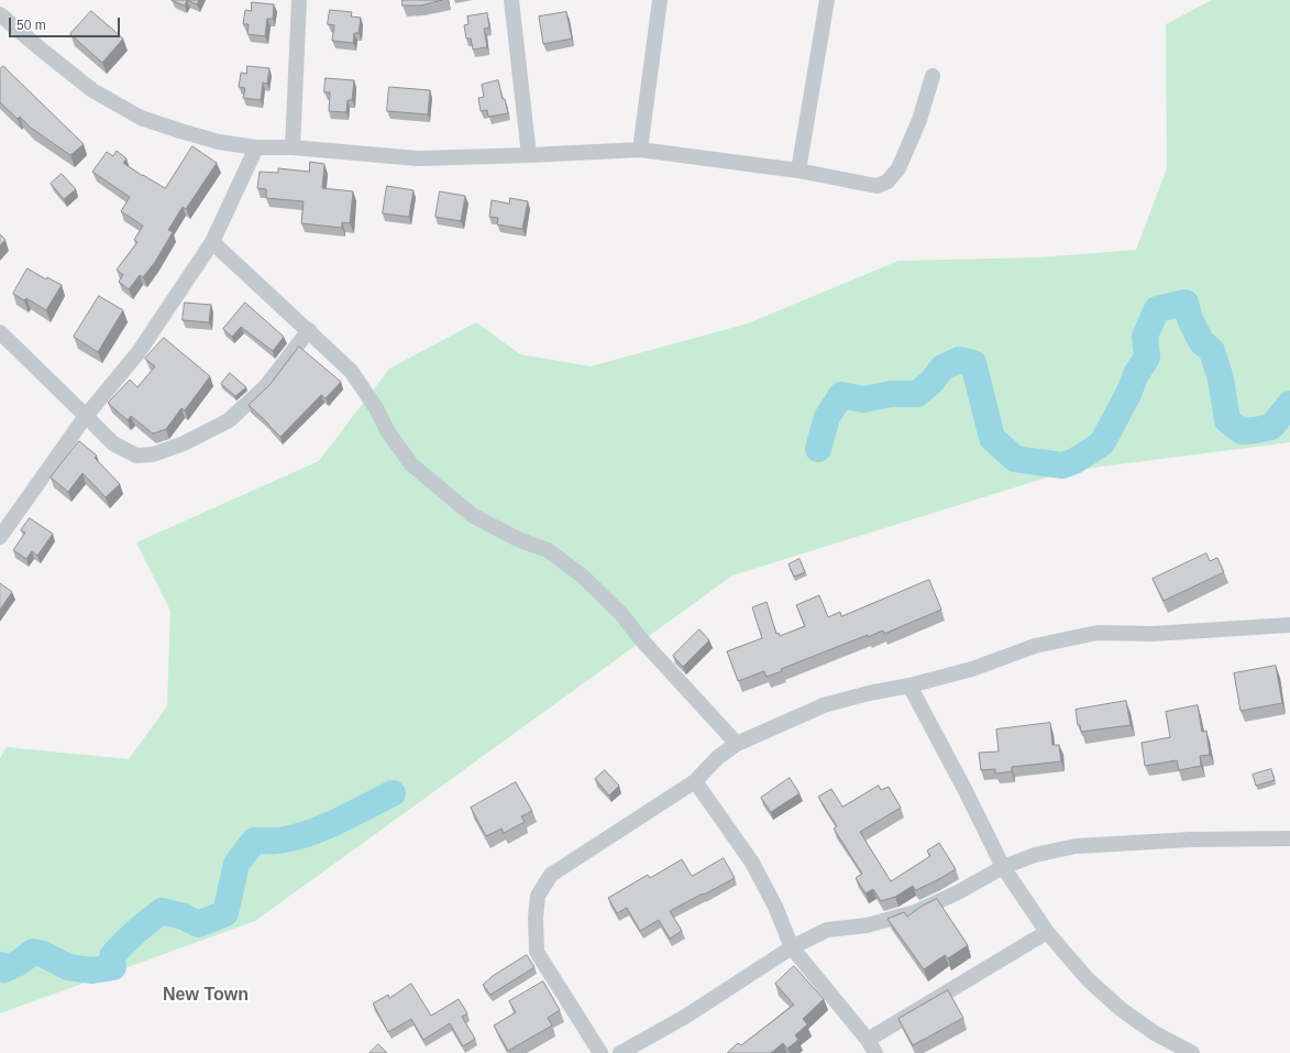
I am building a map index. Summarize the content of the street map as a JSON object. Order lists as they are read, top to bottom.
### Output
{
  "districts": ["New Town"],
  "scale_bar": "50 m"
}
